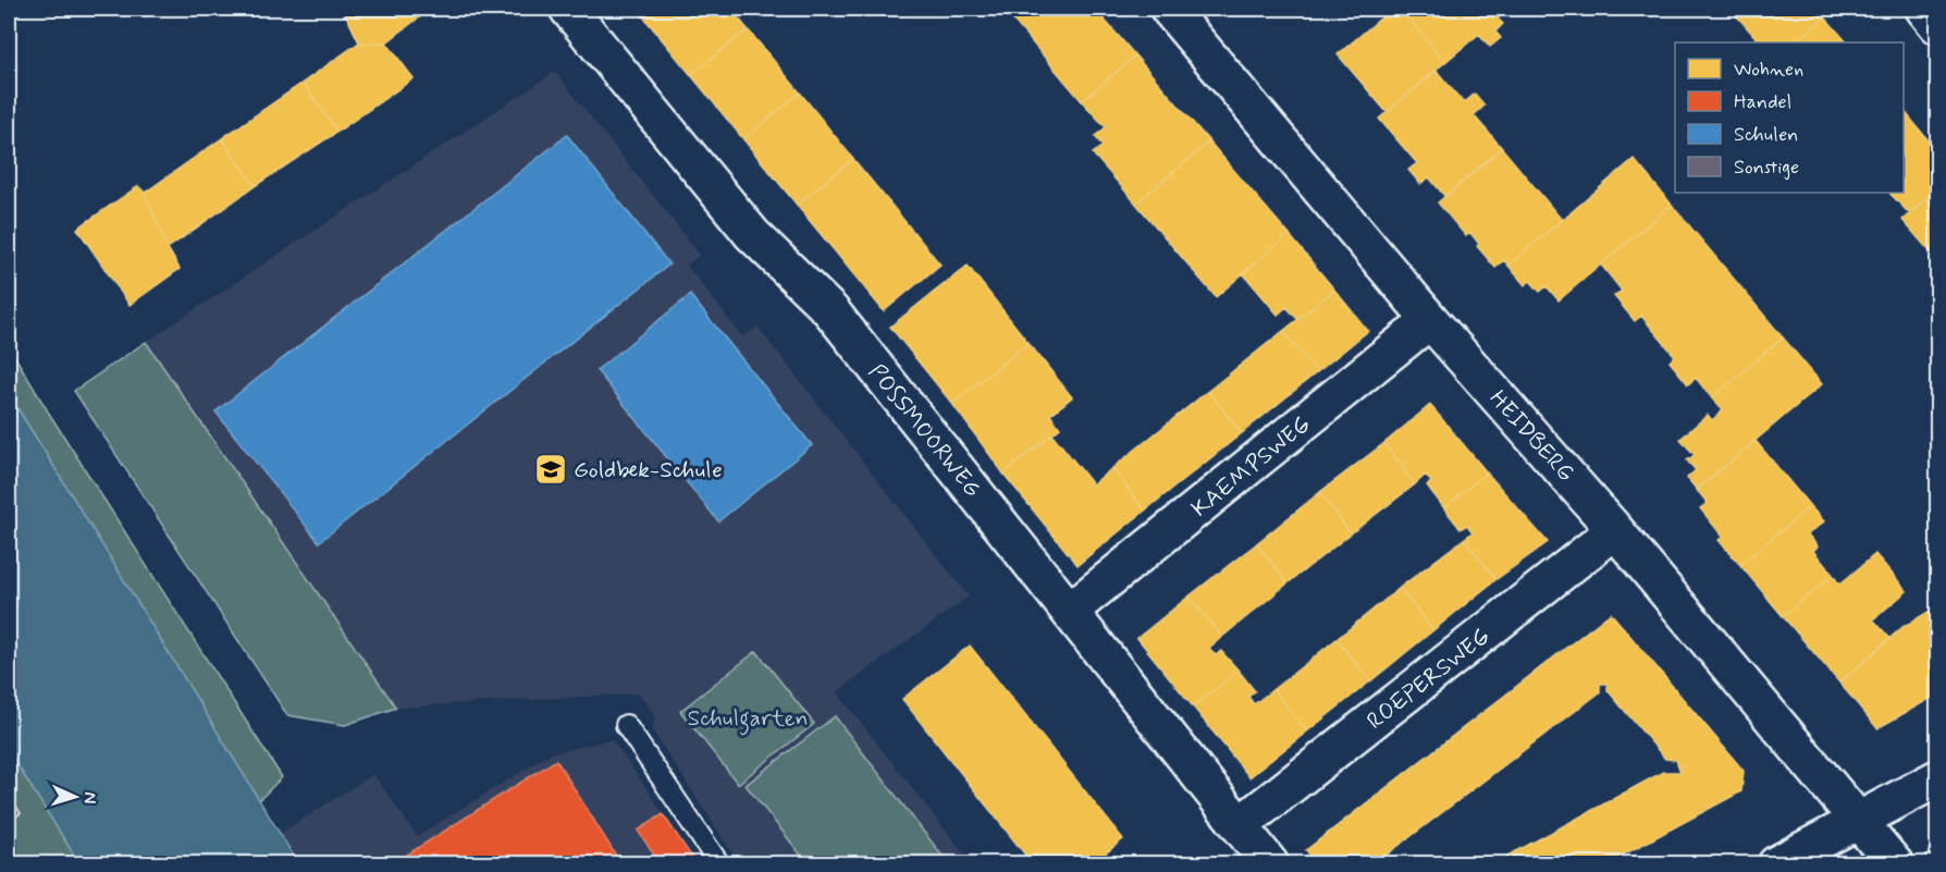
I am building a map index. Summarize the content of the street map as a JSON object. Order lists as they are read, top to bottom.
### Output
{
  "streets": {
    "street": [
      "POSSMOORWEG",
      "HEIDBERG",
      "KAEMPSWEG",
      "ROEPERSWEG"
    ]
  },
  "crossings": [
    ["POSSMOORWEG", "KAEMPSWEG"],
    ["POSSMOORWEG", "ROEPERSWEG"],
    ["HEIDBERG", "KAEMPSWEG"],
    ["HEIDBERG", "ROEPERSWEG"]
  ],
  "parks": ["Schulgarten"],
  "places": {
    "school or university": ["Goldbek-Schule"]
  },
  "legend": [
    "Wohnen",
    "Handel",
    "Schulen",
    "Sonstige"
  ],
  "north": "right"
}
